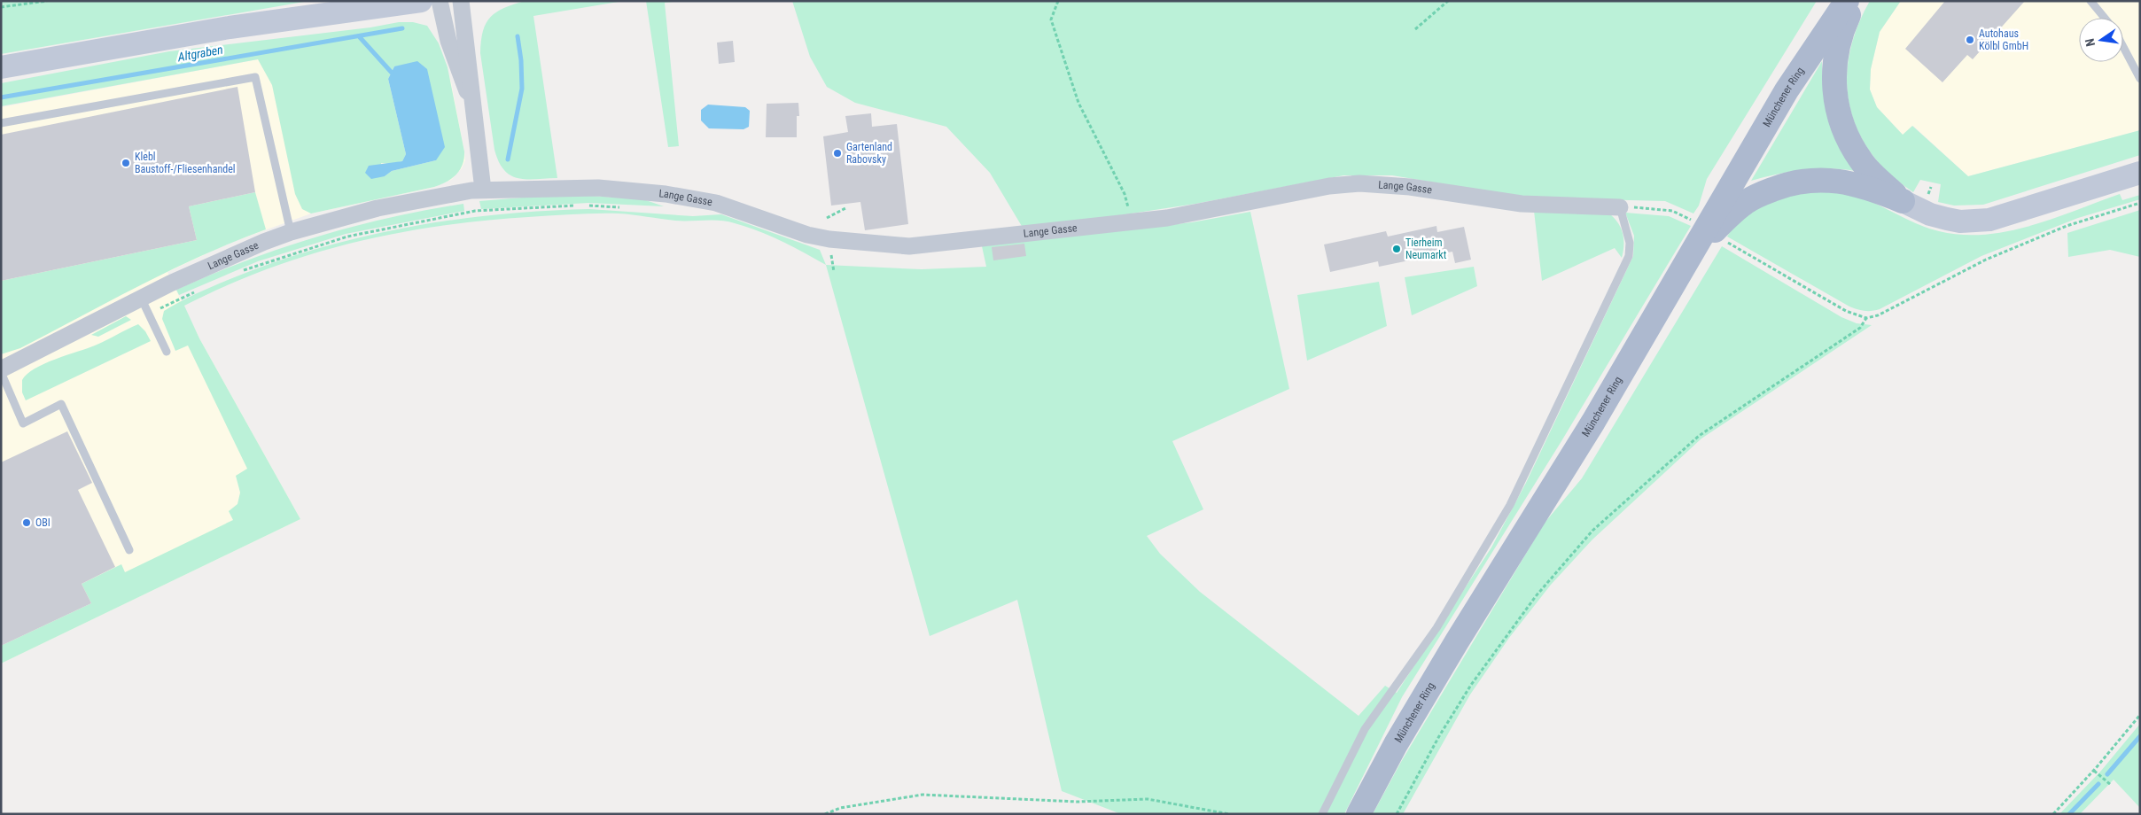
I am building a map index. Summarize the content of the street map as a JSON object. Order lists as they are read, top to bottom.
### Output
{
  "streets": {
    "main road": ["Münchener Ring"],
    "street": ["Lange Gasse"]
  },
  "water": ["Altgraben"],
  "places": [
    "Autohaus Kölbl GmbH",
    "Gartenland Rabovsky",
    "Klebl Baustoff-/Fliesenhandel",
    "Tierheim Neumarkt",
    "OBI"
  ],
  "north": "left"
}
